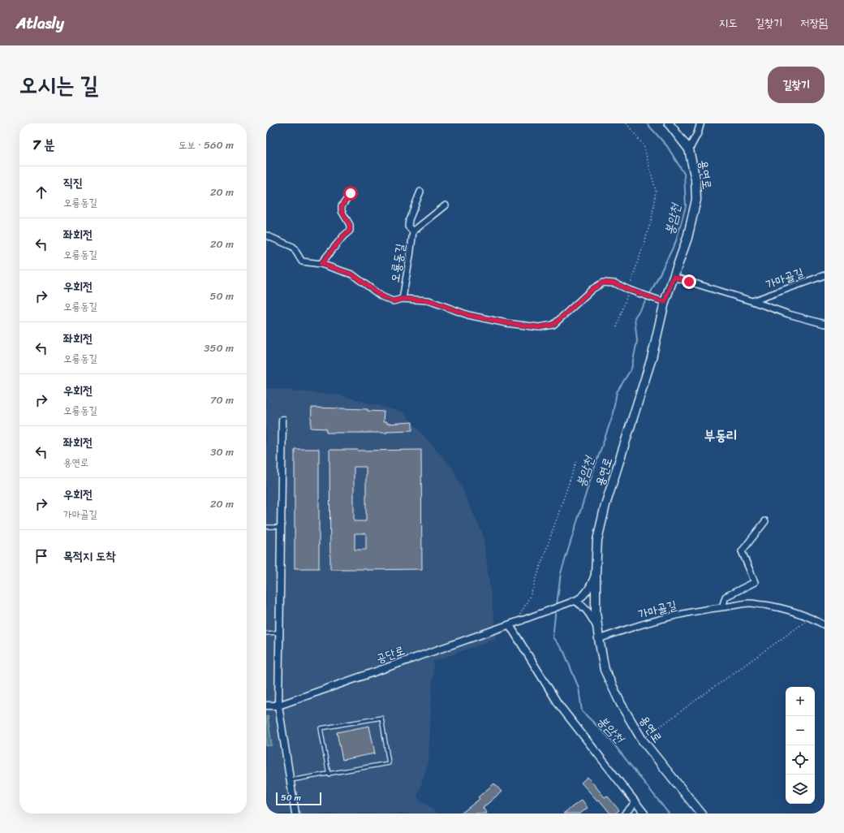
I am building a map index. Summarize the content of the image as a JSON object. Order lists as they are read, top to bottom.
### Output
{
  "streets": {
    "main road": ["용연로"],
    "street": ["오룡동길", "가마골길", "공단로"]
  },
  "crossings": [
    ["용연로", "오룡동길"],
    ["용연로", "가마골길"]
  ],
  "districts": ["부동리"],
  "water": ["봉암천"],
  "scale_bar": "50 m",
  "page": {
    "header": "Atlasly",
    "nav": ["지도", "길찾기", "저장됨"],
    "title": "오시는 길",
    "buttons": "길찾기",
    "heading": ["7 분", "도보 · 560 m"],
    "list": [
      ["직진", "오룡동길", "20 m"],
      ["좌회전", "오룡동길", "20 m"],
      ["우회전", "오룡동길", "50 m"],
      ["좌회전", "오룡동길", "350 m"],
      ["우회전", "오룡동길", "70 m"],
      ["좌회전", "용연로", "30 m"],
      ["우회전", "가마골길", "20 m"],
      "목적지 도착"
    ],
    "map_buttons": ["+", "−"],
    "scale": "50 m"
  }
}
